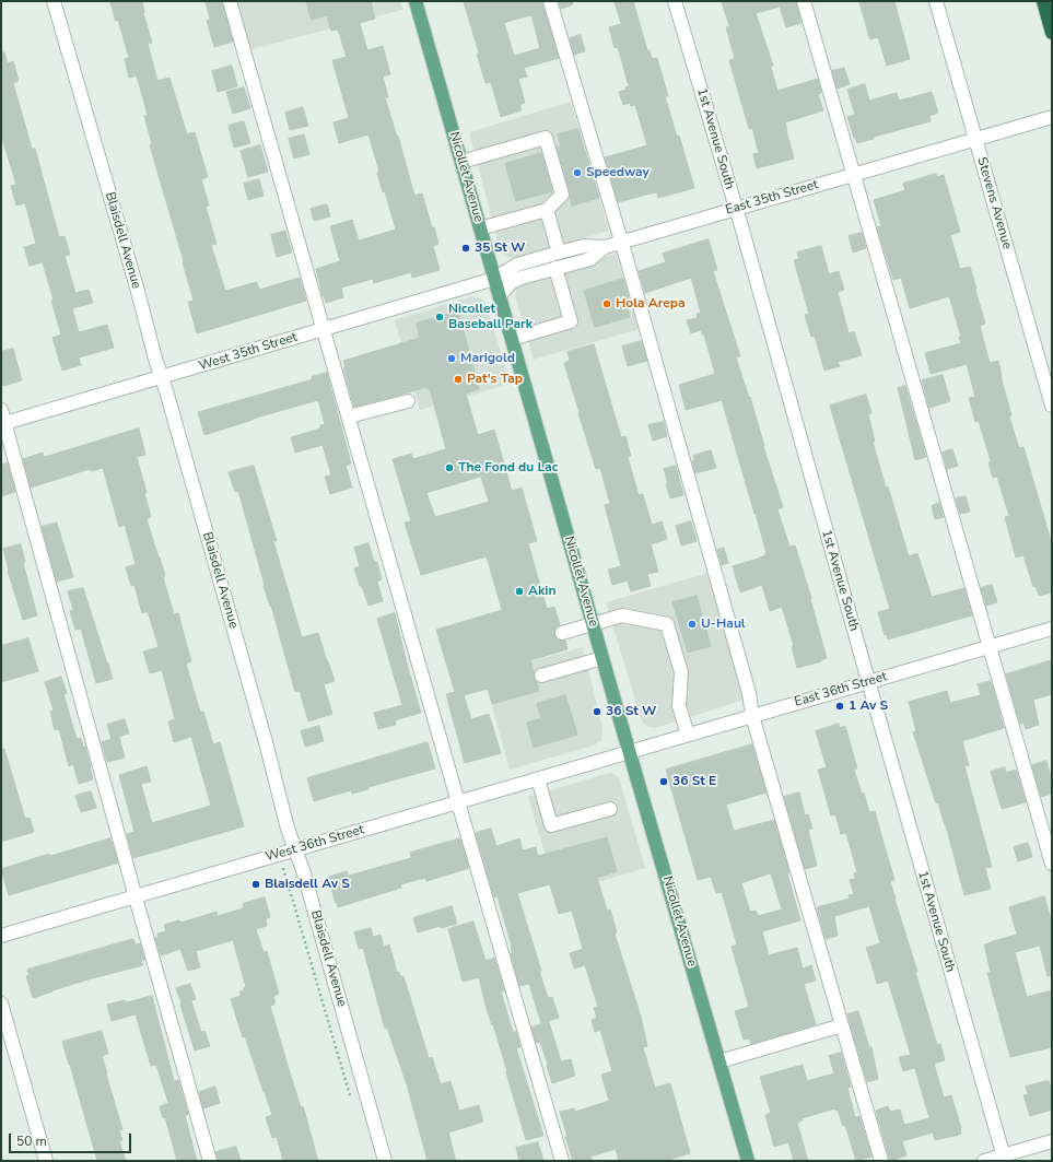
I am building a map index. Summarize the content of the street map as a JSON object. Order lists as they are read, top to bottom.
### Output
{
  "streets": {
    "main road": ["Nicollet Avenue"],
    "street": [
      "1st Avenue South",
      "East 35th Street",
      "Stevens Avenue",
      "Blaisdell Avenue",
      "West 35th Street",
      "East 36th Street",
      "West 36th Street"
    ]
  },
  "crossings": [
    ["1st Avenue South", "East 35th Street"],
    ["1st Avenue South", "East 36th Street"],
    ["Nicollet Avenue", "East 35th Street"],
    ["Nicollet Avenue", "West 35th Street"],
    ["Nicollet Avenue", "East 36th Street"],
    ["Nicollet Avenue", "West 36th Street"],
    ["East 35th Street", "Stevens Avenue"],
    ["East 35th Street", "West 35th Street"],
    ["Blaisdell Avenue", "West 35th Street"],
    ["Blaisdell Avenue", "West 36th Street"],
    ["East 36th Street", "West 36th Street"]
  ],
  "places": [
    "Speedway",
    "35 St W",
    "Hola Arepa",
    "Nicollet Baseball Park",
    "Marigold",
    "Pat's Tap",
    "The Fond du Lac",
    "Akin",
    "U-Haul",
    "1 Av S",
    "36 St W",
    "36 St E",
    "Blaisdell Av S"
  ],
  "scale_bar": "50 m"
}
